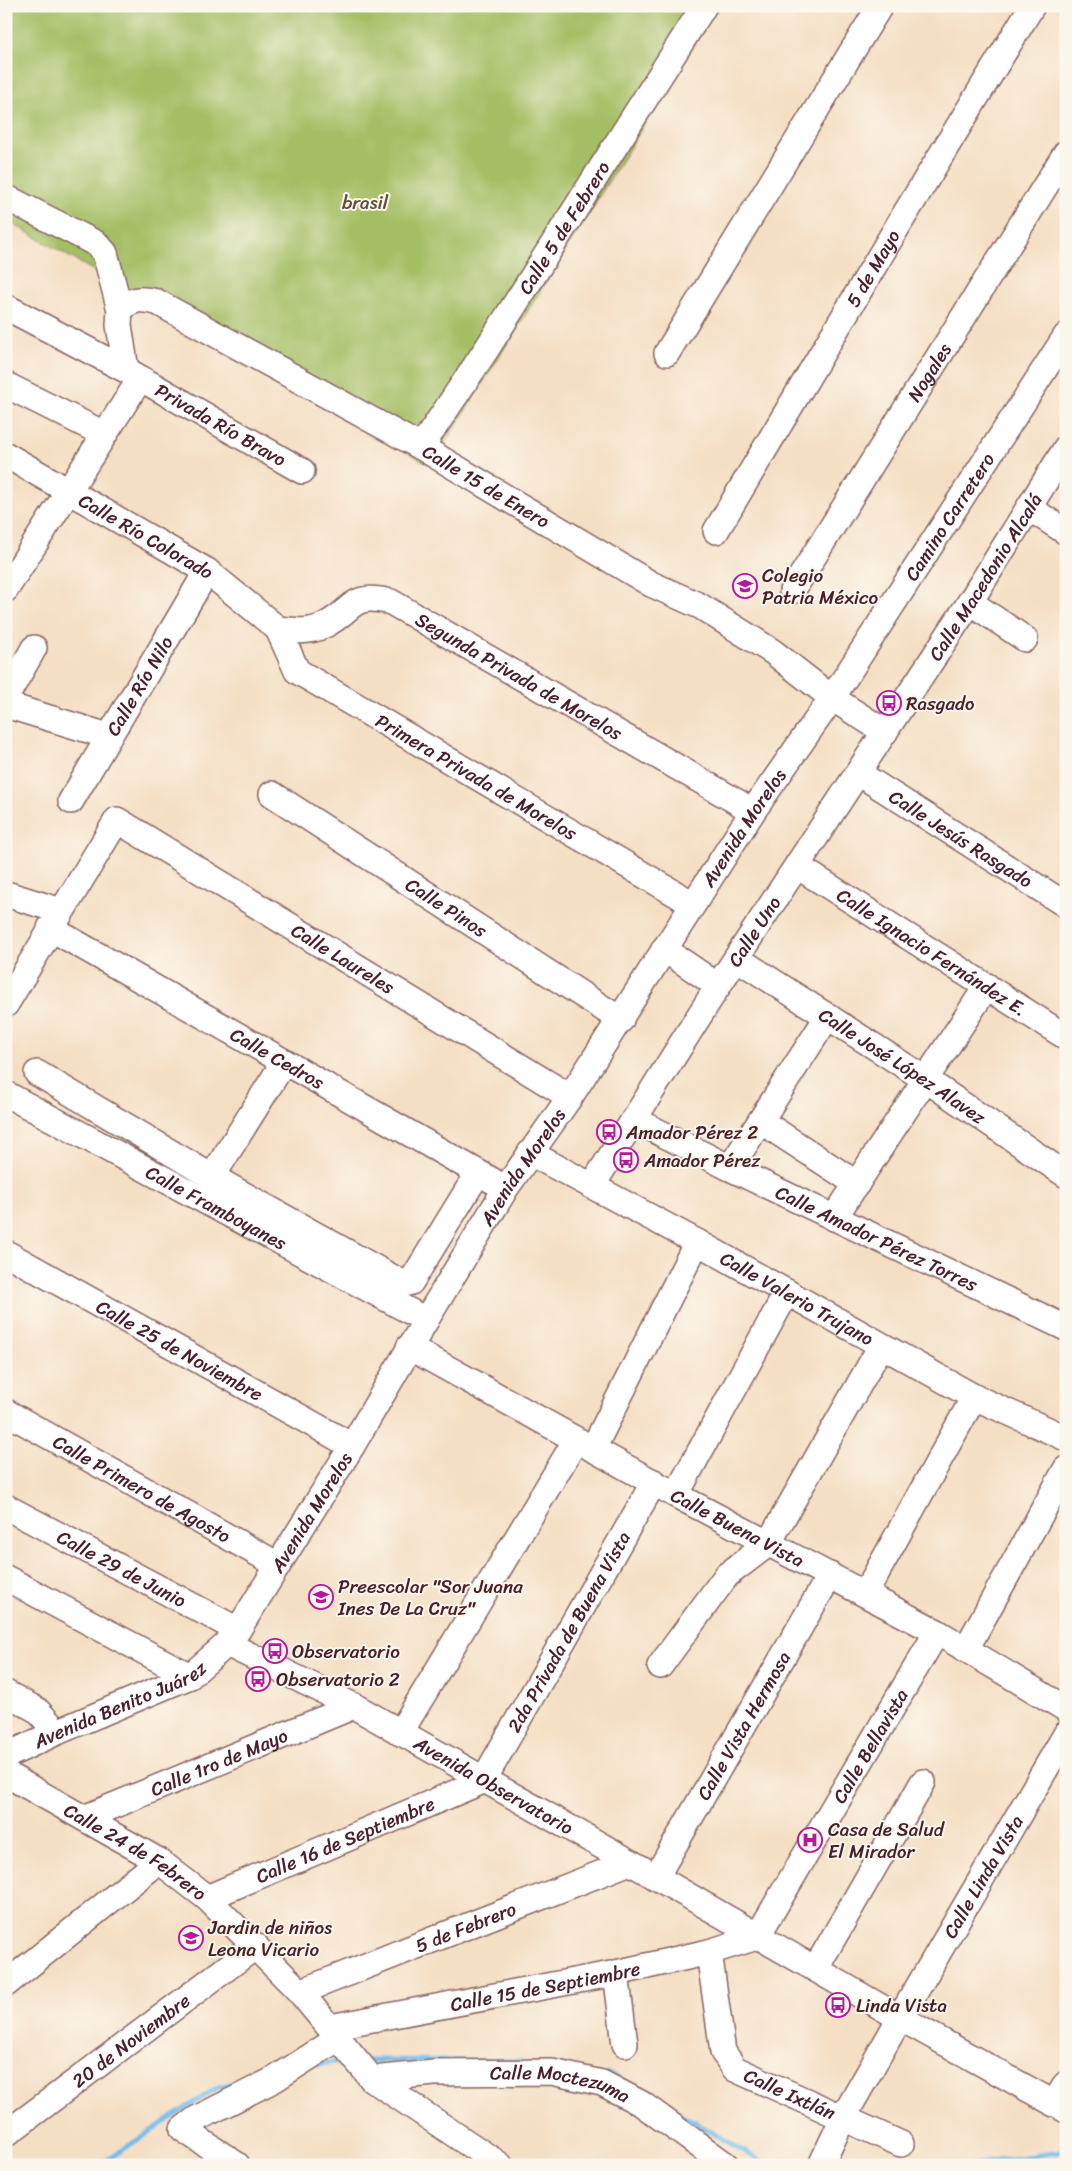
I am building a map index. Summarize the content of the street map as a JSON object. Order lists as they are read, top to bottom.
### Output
{
  "streets": {
    "street": [
      "Calle 5 de Febrero",
      "5 de Mayo",
      "Nogales",
      "Privada Río Bravo",
      "Calle 15 de Enero",
      "Camino Carretero",
      "Calle Río Colorado",
      "Calle Macedonio Alcalá",
      "Segunda Privada de Morelos",
      "Calle Río Nilo",
      "Primera Privada de Morelos",
      "Avenida Morelos",
      "Calle Jesús Rasgado",
      "Calle Pinos",
      "Calle Uno",
      "Calle Ignacio Fernández E.",
      "Calle Laureles",
      "Calle Cedros",
      "Calle José López Alavez",
      "Calle Framboyanes",
      "Calle Amador Pérez Torres",
      "Calle Valerio Trujano",
      "Calle 25 de Noviembre",
      "Calle Primero de Agosto",
      "Calle Buena Vista",
      "Calle 29 de Junio",
      "2da Privada de Buena Vista",
      "Avenida Benito Juárez",
      "Calle Vista Hermosa",
      "Calle Bellavista",
      "Calle 1ro de Mayo",
      "Avenida Observatorio",
      "Calle 16 de Septiembre",
      "Calle 24 de Febrero",
      "Calle Linda Vista",
      "5 de Febrero",
      "Calle 15 de Septiembre",
      "20 de Noviembre",
      "Calle Moctezuma",
      "Calle Ixtlán"
    ]
  },
  "crossings": [
    ["Calle 5 de Febrero", "Calle 15 de Enero"],
    ["Calle 15 de Enero", "Camino Carretero"],
    ["Calle 15 de Enero", "Avenida Morelos"],
    ["Calle 15 de Enero", "Calle Uno"],
    ["Camino Carretero", "Avenida Morelos"],
    ["Calle Río Colorado", "Segunda Privada de Morelos"],
    ["Calle Río Colorado", "Calle Río Nilo"],
    ["Calle Río Colorado", "Primera Privada de Morelos"],
    ["Calle Macedonio Alcalá", "Calle Uno"],
    ["Segunda Privada de Morelos", "Primera Privada de Morelos"],
    ["Segunda Privada de Morelos", "Avenida Morelos"],
    ["Primera Privada de Morelos", "Avenida Morelos"],
    ["Avenida Morelos", "Calle Pinos"],
    ["Avenida Morelos", "Calle Laureles"],
    ["Avenida Morelos", "Calle Cedros"],
    ["Avenida Morelos", "Calle Framboyanes"],
    ["Avenida Morelos", "Calle Valerio Trujano"],
    ["Avenida Morelos", "Calle 25 de Noviembre"],
    ["Avenida Morelos", "Calle Primero de Agosto"],
    ["Avenida Morelos", "Calle Buena Vista"],
    ["Avenida Morelos", "Calle 29 de Junio"],
    ["Avenida Morelos", "Avenida Benito Juárez"],
    ["Avenida Morelos", "Avenida Observatorio"],
    ["Calle Jesús Rasgado", "Calle Uno"],
    ["Calle Uno", "Calle Ignacio Fernández E."],
    ["Calle Uno", "Calle José López Alavez"],
    ["Calle Uno", "Calle Amador Pérez Torres"],
    ["Calle Uno", "Calle Valerio Trujano"],
    ["Calle Laureles", "Calle Cedros"],
    ["Calle Buena Vista", "2da Privada de Buena Vista"],
    ["Calle Buena Vista", "Calle Vista Hermosa"],
    ["Calle Buena Vista", "Calle Bellavista"],
    ["Calle 29 de Junio", "Avenida Benito Juárez"],
    ["Calle 29 de Junio", "Avenida Observatorio"],
    ["2da Privada de Buena Vista", "Avenida Observatorio"],
    ["2da Privada de Buena Vista", "Calle 16 de Septiembre"],
    ["Avenida Benito Juárez", "Avenida Observatorio"],
    ["Avenida Benito Juárez", "Calle 24 de Febrero"],
    ["Calle Vista Hermosa", "Avenida Observatorio"],
    ["Calle Bellavista", "Avenida Observatorio"],
    ["Calle Bellavista", "Calle 15 de Septiembre"],
    ["Calle 1ro de Mayo", "Avenida Observatorio"],
    ["Calle 1ro de Mayo", "Calle 24 de Febrero"],
    ["Avenida Observatorio", "Calle 16 de Septiembre"],
    ["Avenida Observatorio", "Calle Linda Vista"],
    ["Avenida Observatorio", "5 de Febrero"],
    ["Avenida Observatorio", "Calle 15 de Septiembre"],
    ["Calle 16 de Septiembre", "Calle 24 de Febrero"],
    ["Calle 24 de Febrero", "5 de Febrero"],
    ["Calle 24 de Febrero", "Calle 15 de Septiembre"],
    ["Calle 24 de Febrero", "20 de Noviembre"],
    ["Calle 24 de Febrero", "Calle Moctezuma"],
    ["Calle Linda Vista", "Calle Ixtlán"],
    ["Calle 15 de Septiembre", "Calle Ixtlán"]
  ],
  "parks": ["brasil"],
  "places": {
    "school or university": ["Colegio Patria México", "Preescolar \"Sor Juana Ines De La Cruz\"", "Jardin de niños Leona Vicario"],
    "bus stop": [
      "Rasgado",
      "Amador Pérez 2",
      "Amador Pérez",
      "Observatorio",
      "Observatorio 2",
      "Linda Vista"
    ],
    "hospital": ["Casa de Salud El Mirador"]
  }
}
